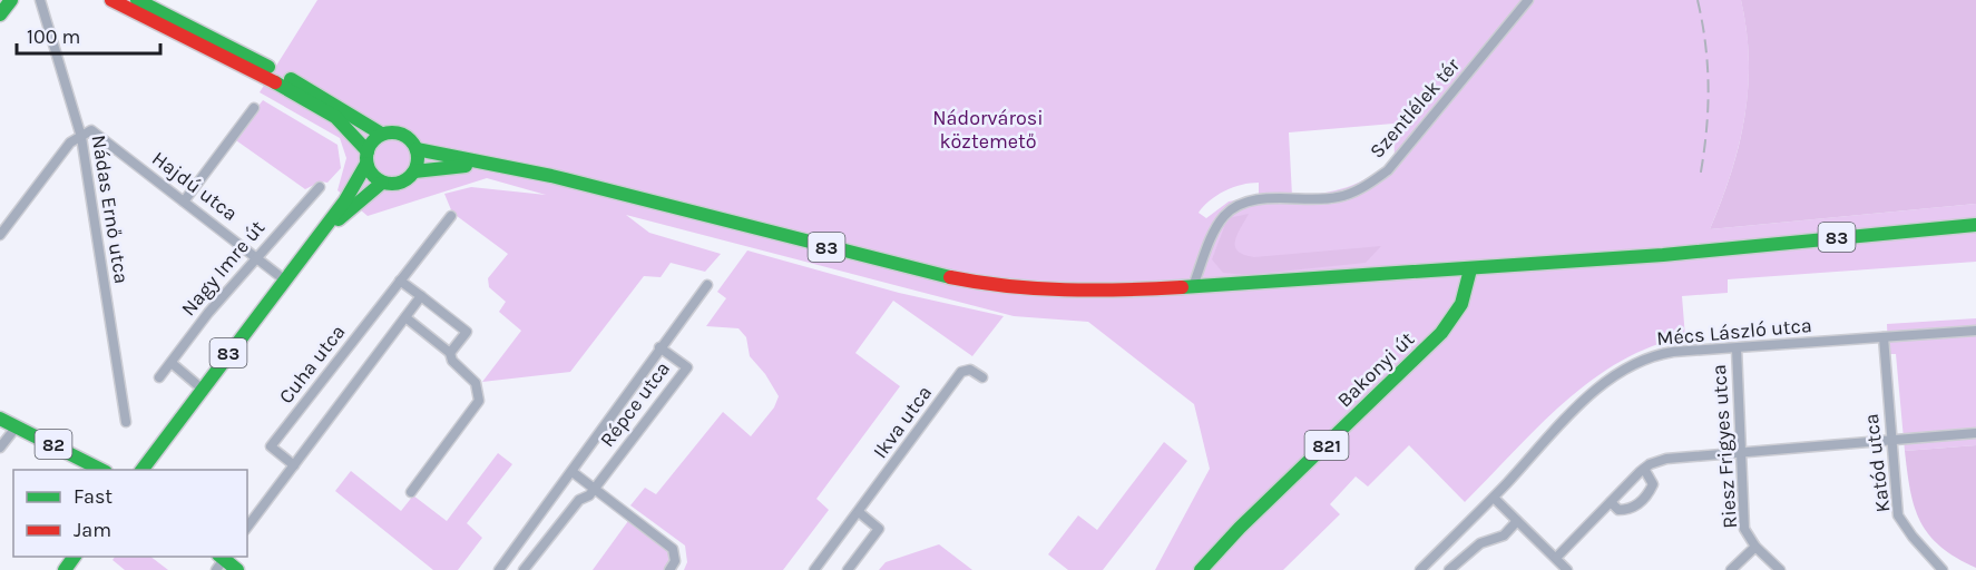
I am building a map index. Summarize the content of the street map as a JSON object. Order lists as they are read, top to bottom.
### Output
{
  "streets": {
    "main road": [
      "83",
      "Bakonyi út",
      "82",
      "821"
    ],
    "street": [
      "Szentlélek tér",
      "Hajdú utca",
      "Nádas Ernő utca",
      "Nagy Imre út",
      "Mécs László utca",
      "Cuha utca",
      "Répce utca",
      "Ikva utca",
      "Riesz Frigyes utca",
      "Katód utca"
    ]
  },
  "crossings": [
    ["Szentlélek tér", "83"],
    ["Hajdú utca", "Nádas Ernő utca"],
    ["Hajdú utca", "83"],
    ["Hajdú utca", "Nagy Imre út"],
    ["83", "Bakonyi út"],
    ["Mécs László utca", "Riesz Frigyes utca"],
    ["Mécs László utca", "Katód utca"]
  ],
  "parks": ["Nádorvárosi köztemető"],
  "legend": ["Fast", "Jam"],
  "scale_bar": "100 m"
}
